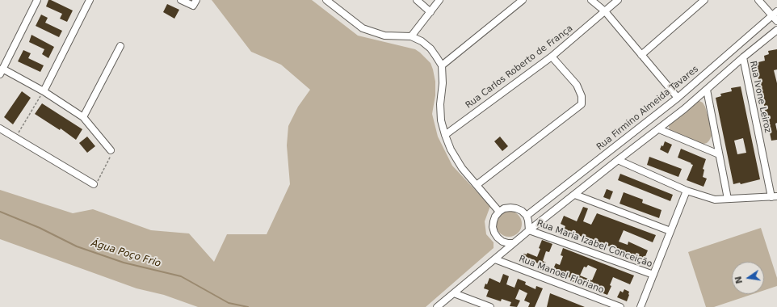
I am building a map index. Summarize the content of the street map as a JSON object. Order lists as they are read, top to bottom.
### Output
{
  "streets": {
    "street": [
      "Rua Carlos Roberto de França",
      "Rua Ivone Leiroz",
      "Rua Firmino Almeida Tavares",
      "Rua Maria Izabel Conceição",
      "Rua Manoel Floriano"
    ]
  },
  "crossings": [
    ["Rua Firmino Almeida Tavares", "Rua Maria Izabel Conceição"]
  ],
  "water": ["Água Poço Frio"],
  "north": "left"
}
